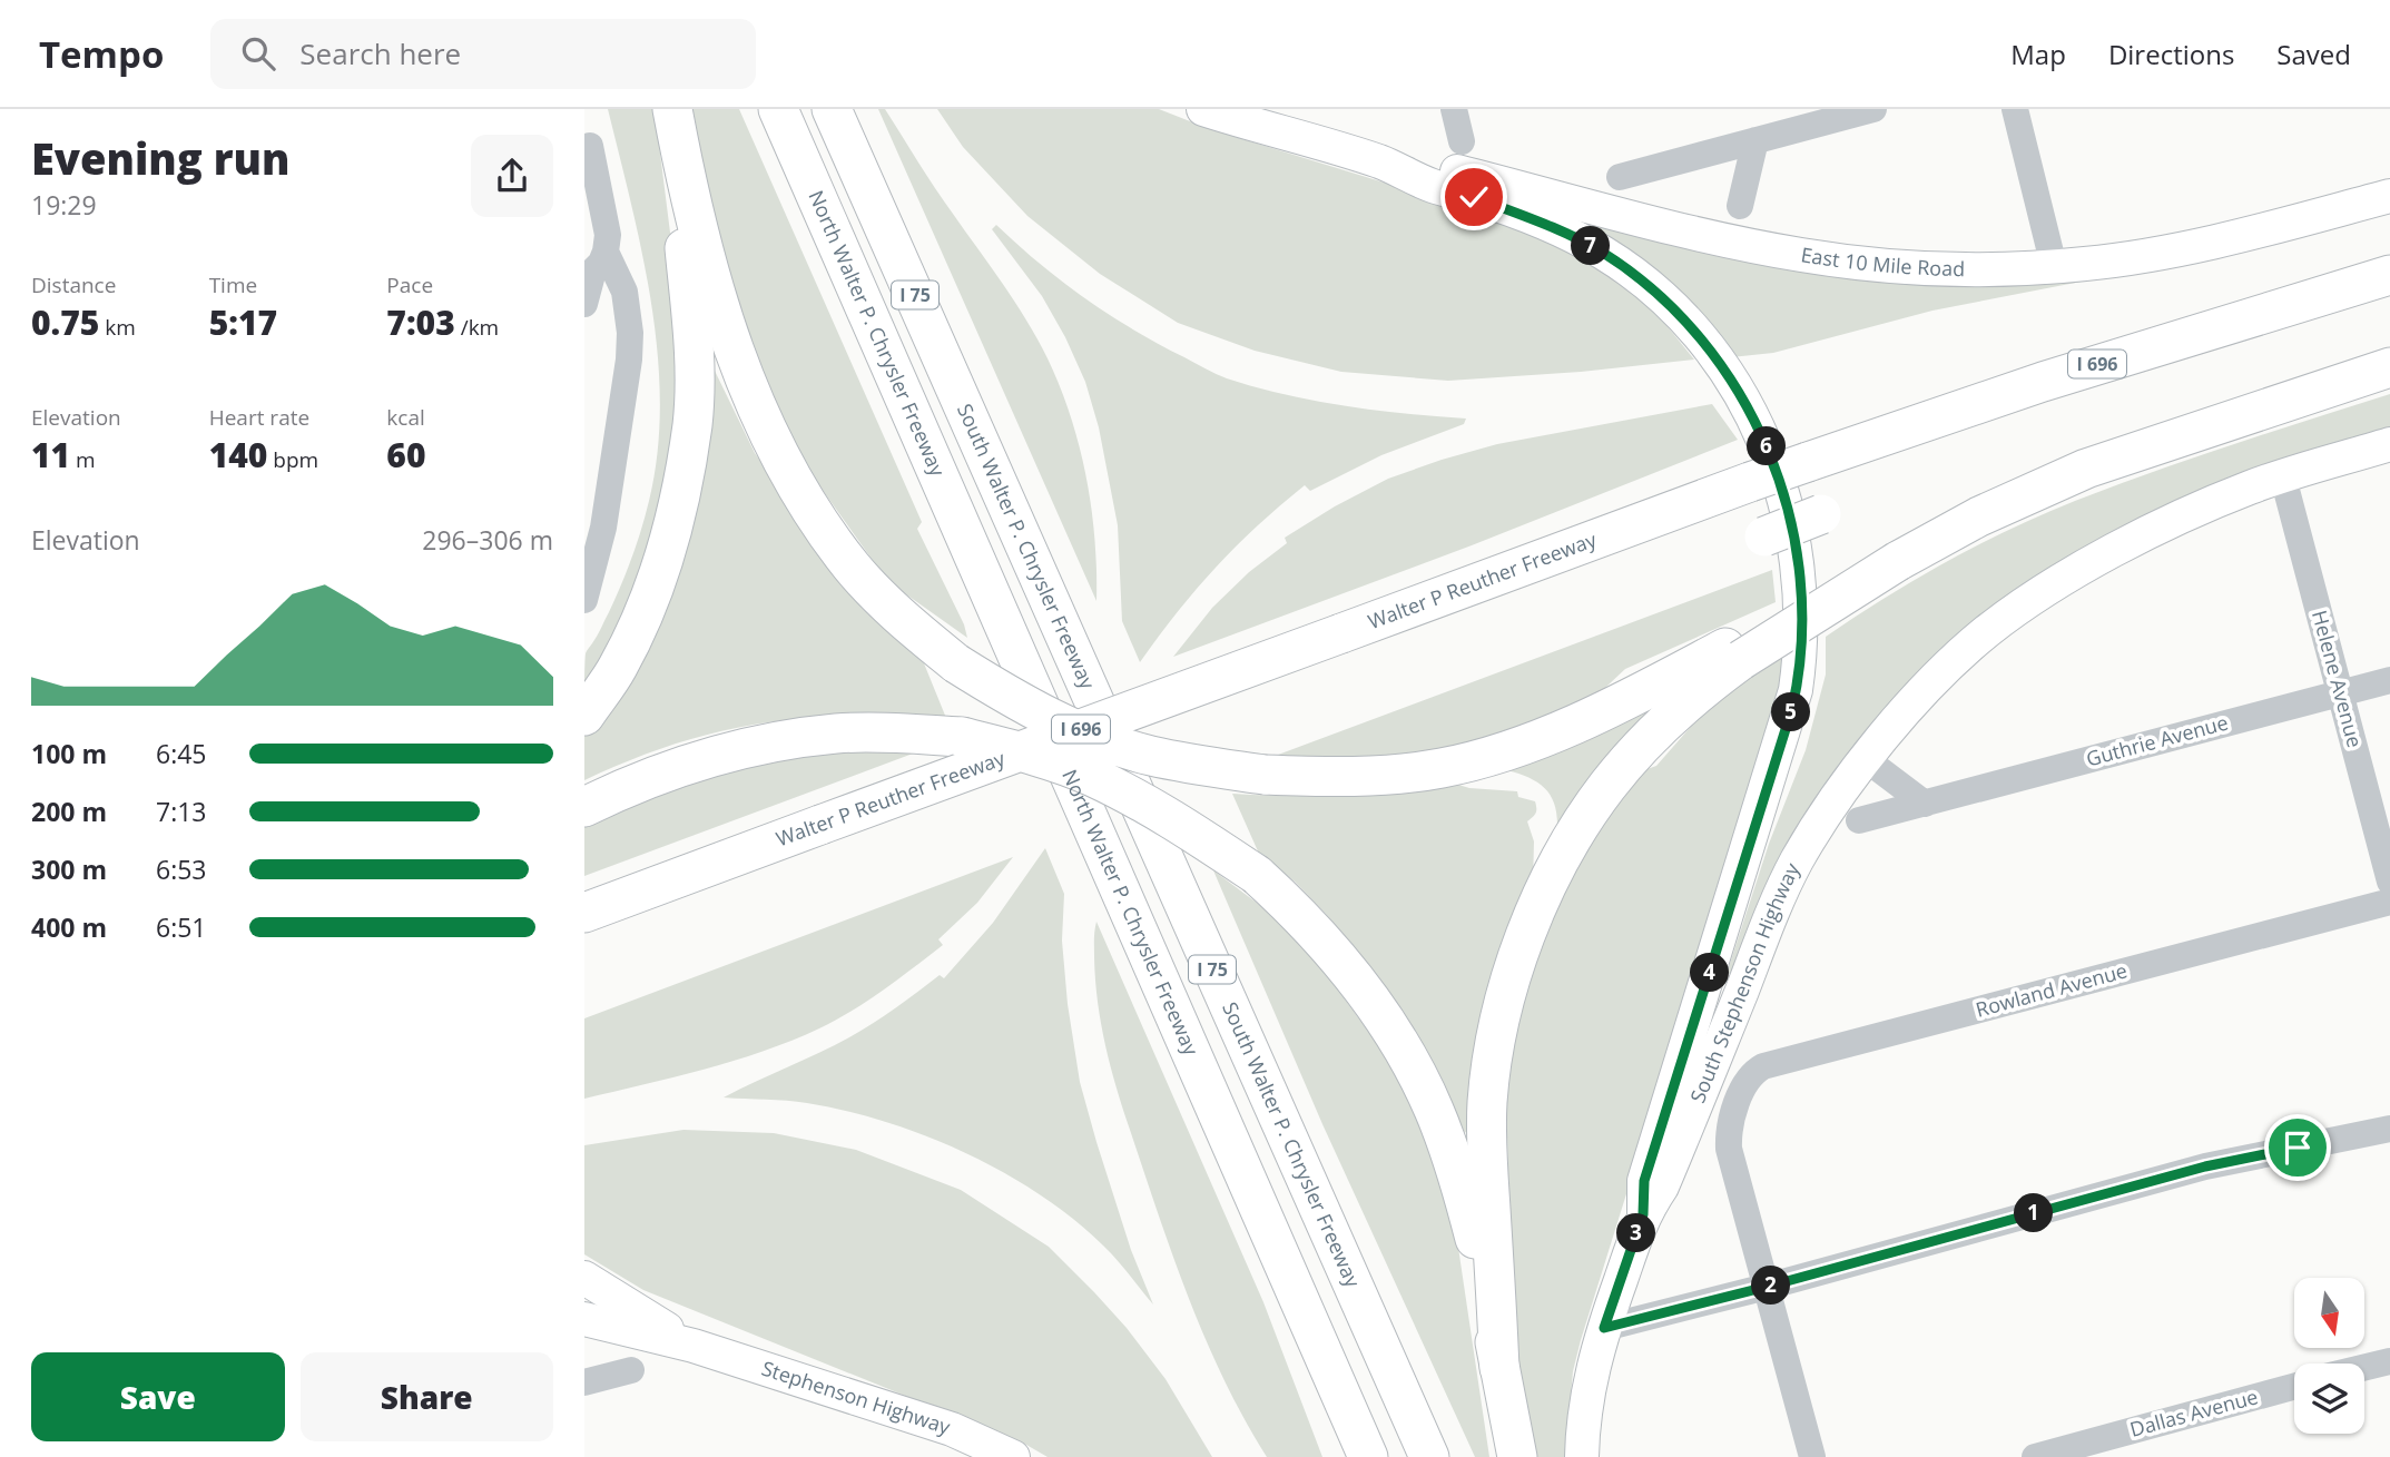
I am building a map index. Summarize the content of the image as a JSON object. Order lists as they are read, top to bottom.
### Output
{
  "streets": {
    "highway": [
      "I 75",
      "North Walter P. Chrysler Freeway",
      "I 696",
      "South Walter P. Chrysler Freeway",
      "Walter P Reuther Freeway"
    ],
    "main road": ["East 10 Mile Road", "South Stephenson Highway", "Stephenson Highway"],
    "street": [
      "Helene Avenue",
      "Guthrie Avenue",
      "Rowland Avenue",
      "Dallas Avenue"
    ]
  },
  "crossings": [
    ["East 10 Mile Road", "South Stephenson Highway"],
    ["Helene Avenue", "Guthrie Avenue"]
  ],
  "north": "bottom",
  "page": {
    "header": "Tempo",
    "search": "Search here",
    "nav": ["Map", "Directions", "Saved"],
    "heading": ["Evening run", "19:29"],
    "pins": [
      "7",
      "6",
      "5",
      "4",
      "1",
      "3",
      "2"
    ],
    "stats": [
      ["Distance", "0.75 km"],
      ["Time", "5:17"],
      ["Pace", "7:03 /km"],
      ["Elevation", "11 m"],
      ["Heart rate", "140 bpm"],
      ["kcal", "60"]
    ],
    "chart": ["Elevation", "296–306 m"],
    "list": [
      {
        "name": "100 m",
        "note": "6:45"
      },
      {
        "name": "200 m",
        "note": "7:13"
      },
      {
        "name": "300 m",
        "note": "6:53"
      },
      {
        "name": "400 m",
        "note": "6:51"
      }
    ],
    "buttons": ["Save", "Share"]
  }
}
